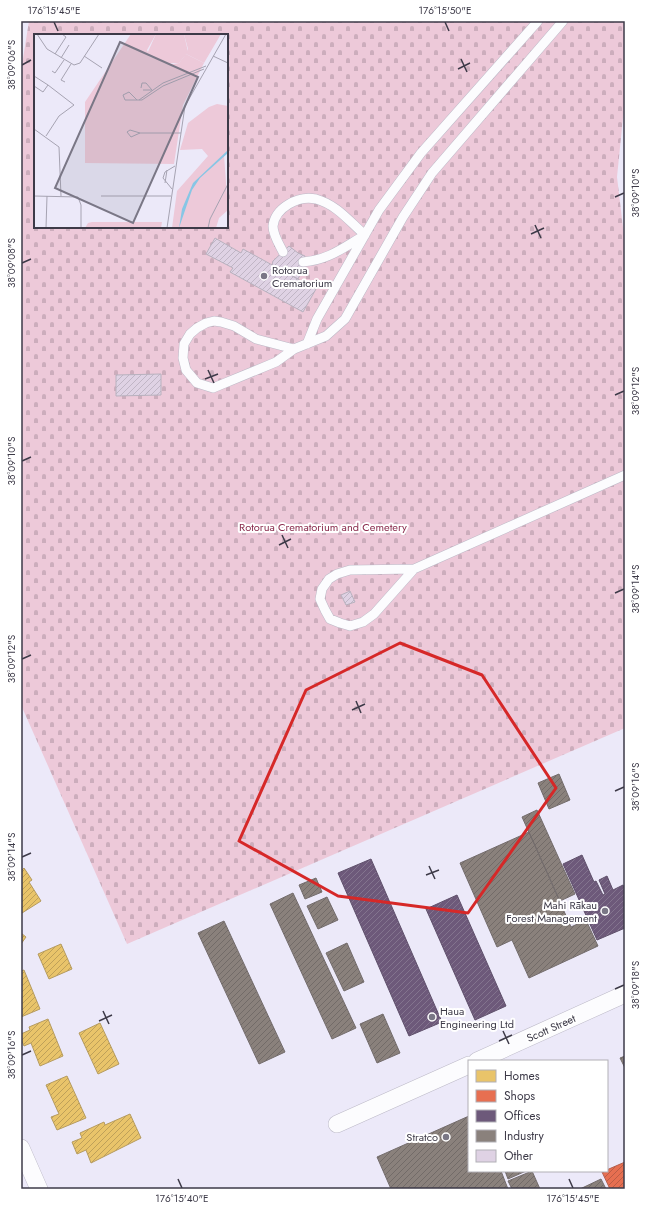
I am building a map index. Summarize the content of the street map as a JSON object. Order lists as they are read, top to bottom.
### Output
{
  "streets": {
    "street": ["Scott Street"]
  },
  "parks": ["Rotorua Crematorium and Cemetery"],
  "places": [
    "Rotorua Crematorium",
    "Mahi Rākau Forest Management",
    "Haua Engineering Ltd",
    "Stratco"
  ],
  "legend": [
    "Homes",
    "Shops",
    "Offices",
    "Industry",
    "Other"
  ],
  "coordinates": [
    "176°15'45\"E",
    "176°15'50\"E",
    "38°09'06\"S",
    "38°09'10\"S",
    "38°09'08\"S",
    "38°09'12\"S",
    "38°09'14\"S",
    "38°09'16\"S",
    "38°09'18\"S",
    "176°15'40\"E"
  ]
}
